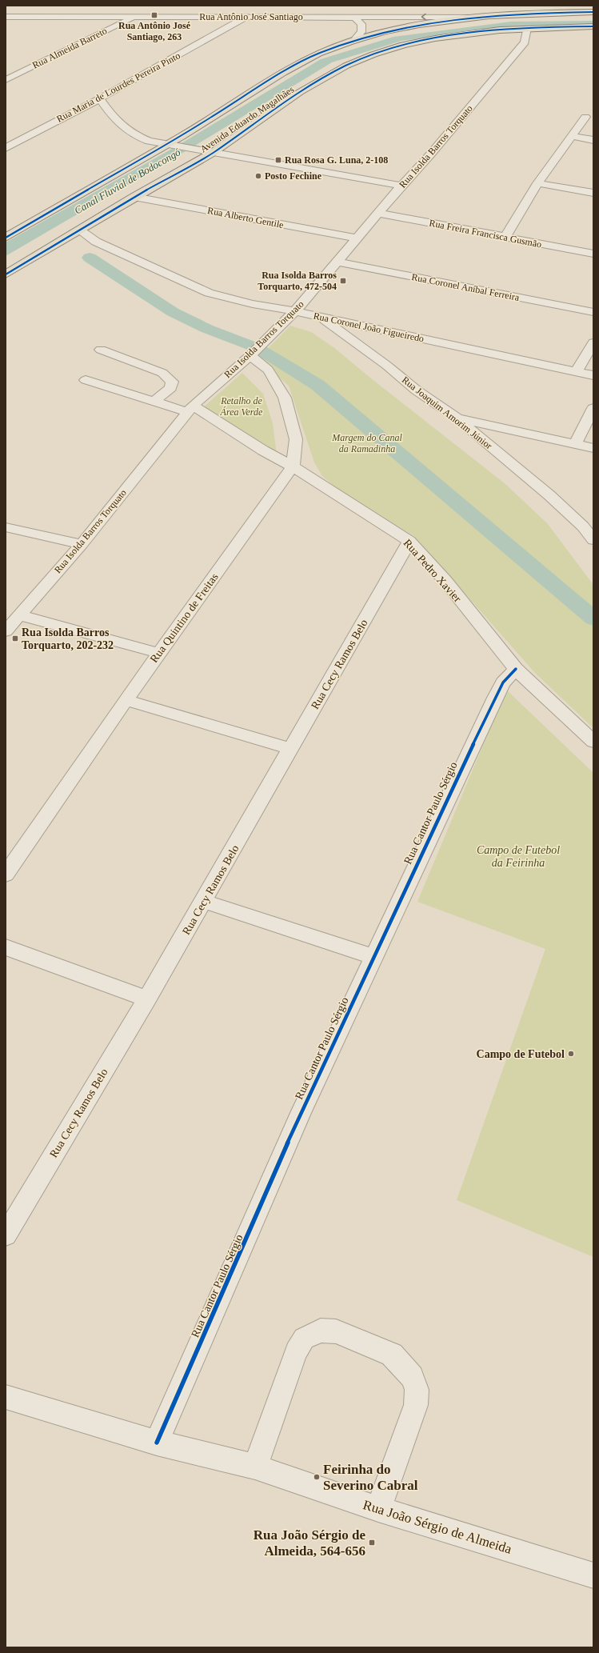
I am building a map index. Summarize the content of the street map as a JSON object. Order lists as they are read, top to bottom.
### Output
{
  "streets": {
    "main road": ["Avenida Eduardo Magalhães"],
    "street": [
      "Rua Antônio José Santiago",
      "Rua Almeida Barreto",
      "Rua Maria de Lourdes Pereira Pinto",
      "Rua Isolda Barros Torquato",
      "Rua Alberto Gentile",
      "Rua Freira Francisca Gusmão",
      "Rua Coronel Aníbal Ferreira",
      "Rua Coronel João Figueiredo",
      "Rua Joaquim Amorim Júnior",
      "Rua Pedro Xavier",
      "Rua Quintino de Freitas",
      "Rua Cecy Ramos Belo",
      "Rua Cantor Paulo Sérgio",
      "Rua João Sérgio de Almeida"
    ]
  },
  "crossings": [
    ["Rua Antônio José Santiago", "Rua Almeida Barreto"],
    ["Rua Antônio José Santiago", "Rua Maria de Lourdes Pereira Pinto"],
    ["Rua Antônio José Santiago", "Avenida Eduardo Magalhães"],
    ["Avenida Eduardo Magalhães", "Rua Isolda Barros Torquato"],
    ["Avenida Eduardo Magalhães", "Rua Alberto Gentile"],
    ["Avenida Eduardo Magalhães", "Rua Coronel João Figueiredo"],
    ["Rua Isolda Barros Torquato", "Rua Alberto Gentile"],
    ["Rua Isolda Barros Torquato", "Rua Freira Francisca Gusmão"],
    ["Rua Isolda Barros Torquato", "Rua Coronel Aníbal Ferreira"],
    ["Rua Isolda Barros Torquato", "Rua Coronel João Figueiredo"],
    ["Rua Isolda Barros Torquato", "Rua Pedro Xavier"],
    ["Rua Isolda Barros Torquato", "Rua Quintino de Freitas"],
    ["Rua Coronel João Figueiredo", "Rua Joaquim Amorim Júnior"],
    ["Rua Pedro Xavier", "Rua Quintino de Freitas"],
    ["Rua Pedro Xavier", "Rua Cecy Ramos Belo"],
    ["Rua Pedro Xavier", "Rua Cantor Paulo Sérgio"],
    ["Rua Cantor Paulo Sérgio", "Rua João Sérgio de Almeida"]
  ],
  "water": ["Canal Fluvial de Bodocongó"],
  "parks": ["Retalho de Área Verde", "Margem do Canal da Ramadinha", "Campo de Futebol da Feirinha"],
  "places": {
    "transit": [
      "Rua Antônio José Santiago, 263",
      "Rua Rosa G. Luna, 2-108",
      "Rua Isolda Barros Torquarto, 472-504",
      "Rua Isolda Barros Torquarto, 202-232",
      "Rua João Sérgio de Almeida, 564-656"
    ],
    "other": ["Posto Fechine", "Campo de Futebol", "Feirinha do Severino Cabral"]
  }
}
